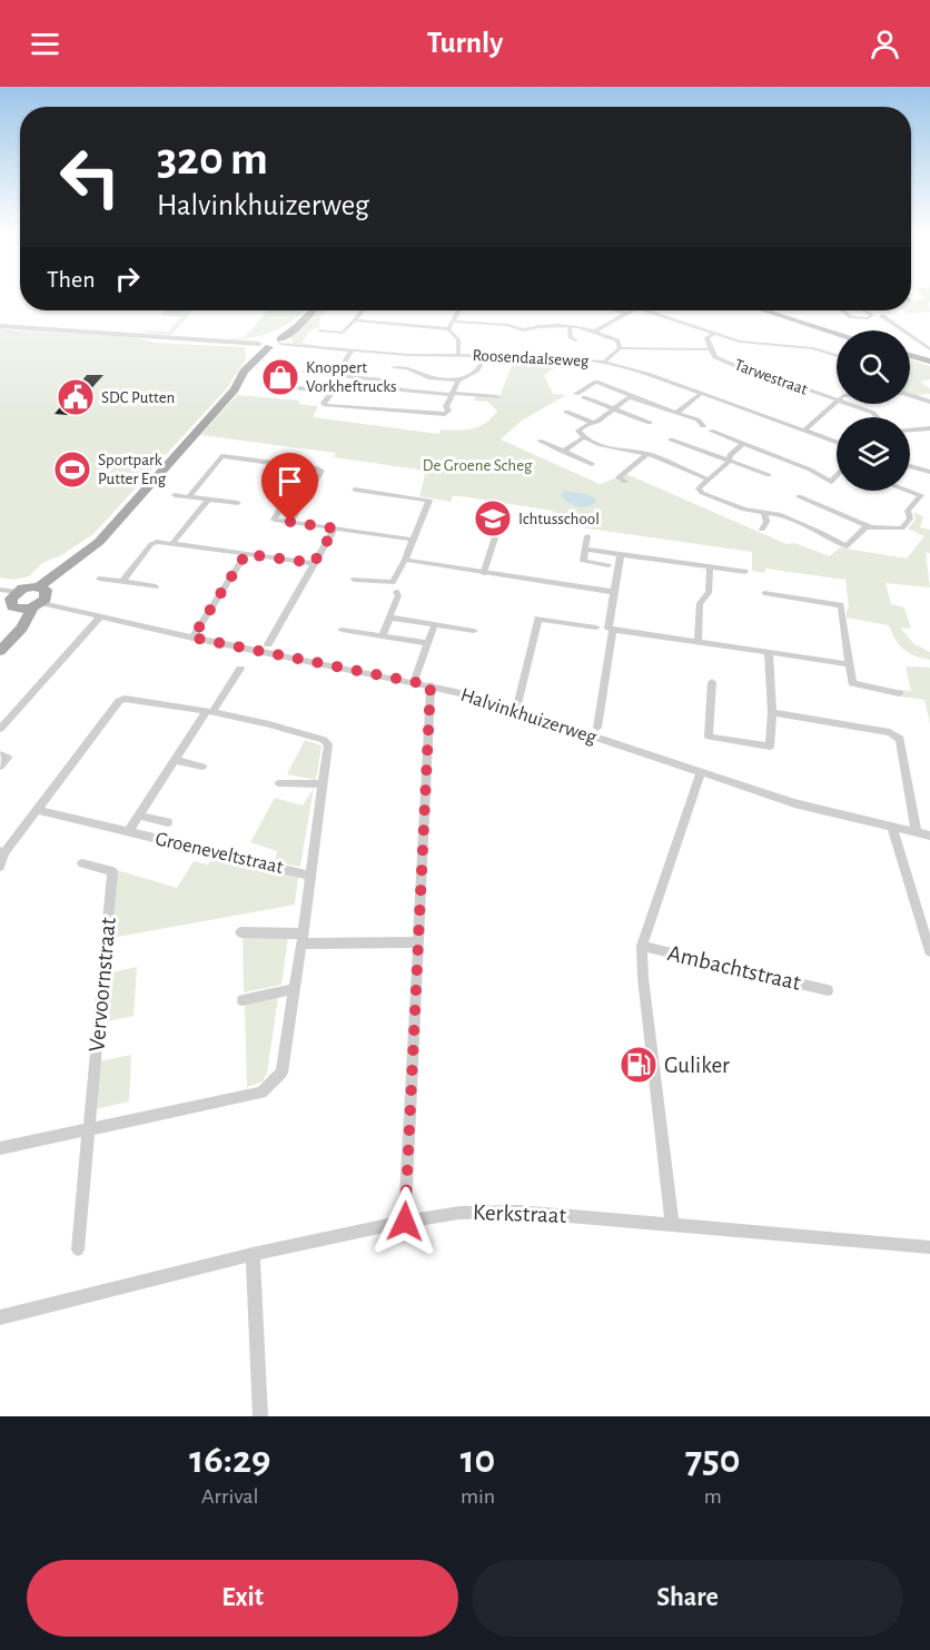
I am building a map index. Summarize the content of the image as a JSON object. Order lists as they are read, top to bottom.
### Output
{
  "streets": {
    "street": [
      "Roosendaalseweg",
      "Tarwestraat",
      "Halvinkhuizerweg",
      "Groeneveltstraat",
      "Ambachtstraat",
      "Vervoornstraat",
      "Kerkstraat"
    ]
  },
  "crossings": [
    ["Halvinkhuizerweg", "Ambachtstraat"],
    ["Ambachtstraat", "Kerkstraat"]
  ],
  "parks": ["De Groene Scheg"],
  "places": {
    "shop": ["Knoppert Vorkheftrucks"],
    "public building": ["SDC Putten"],
    "sports": ["Sportpark Putter Eng"],
    "school or university": ["Ichtusschool"],
    "fuel station": ["Guliker"]
  },
  "page": {
    "header": "Turnly",
    "turn": ["320 m", "Halvinkhuizerweg"],
    "then": "Then",
    "eta": [
      "16:29",
      "Arrival",
      "10",
      "min",
      "750",
      "m"
    ],
    "buttons": ["Exit", "Share"]
  }
}
